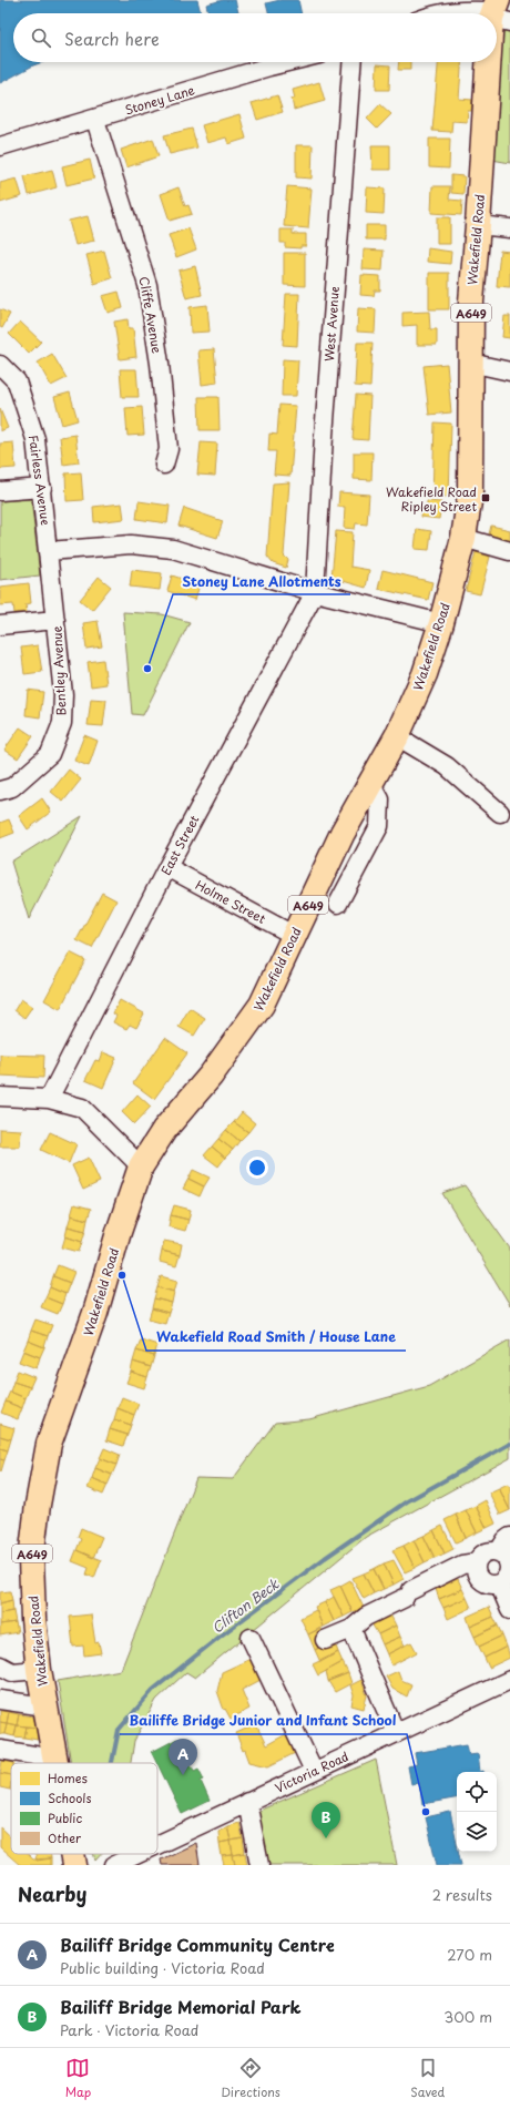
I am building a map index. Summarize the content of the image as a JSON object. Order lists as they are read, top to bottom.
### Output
{
  "streets": {
    "main road": ["Wakefield Road", "A649"],
    "street": [
      "Stoney Lane",
      "Cliffe Avenue",
      "West Avenue",
      "Fairless Avenue",
      "Bentley Avenue",
      "East Street",
      "Holme Street",
      "Victoria Road"
    ]
  },
  "crossings": [
    ["Stoney Lane", "Cliffe Avenue"],
    ["Wakefield Road", "Holme Street"],
    ["West Avenue", "East Street"],
    ["Fairless Avenue", "Bentley Avenue"],
    ["East Street", "Holme Street"]
  ],
  "water": ["Clifton Beck"],
  "places": {
    "transit": ["Wakefield Road Ripley Street"],
    "other": ["Stoney Lane Allotments", "Wakefield Road Smith / House Lane", "Bailiffe Bridge Junior and Infant School"]
  },
  "legend": [
    "Homes",
    "Schools",
    "Public",
    "Other"
  ],
  "page": {
    "search": "Search here",
    "pins": ["A", "B"],
    "heading": ["Nearby", "2 results"],
    "list": [
      {
        "mark": "A",
        "name": "Bailiff Bridge Community Centre",
        "note": "Public building · Victoria Road",
        "value": "270 m"
      },
      {
        "mark": "B",
        "name": "Bailiff Bridge Memorial Park",
        "note": "Park · Victoria Road",
        "value": "300 m"
      }
    ],
    "nav": ["Map", "Directions", "Saved"]
  }
}
